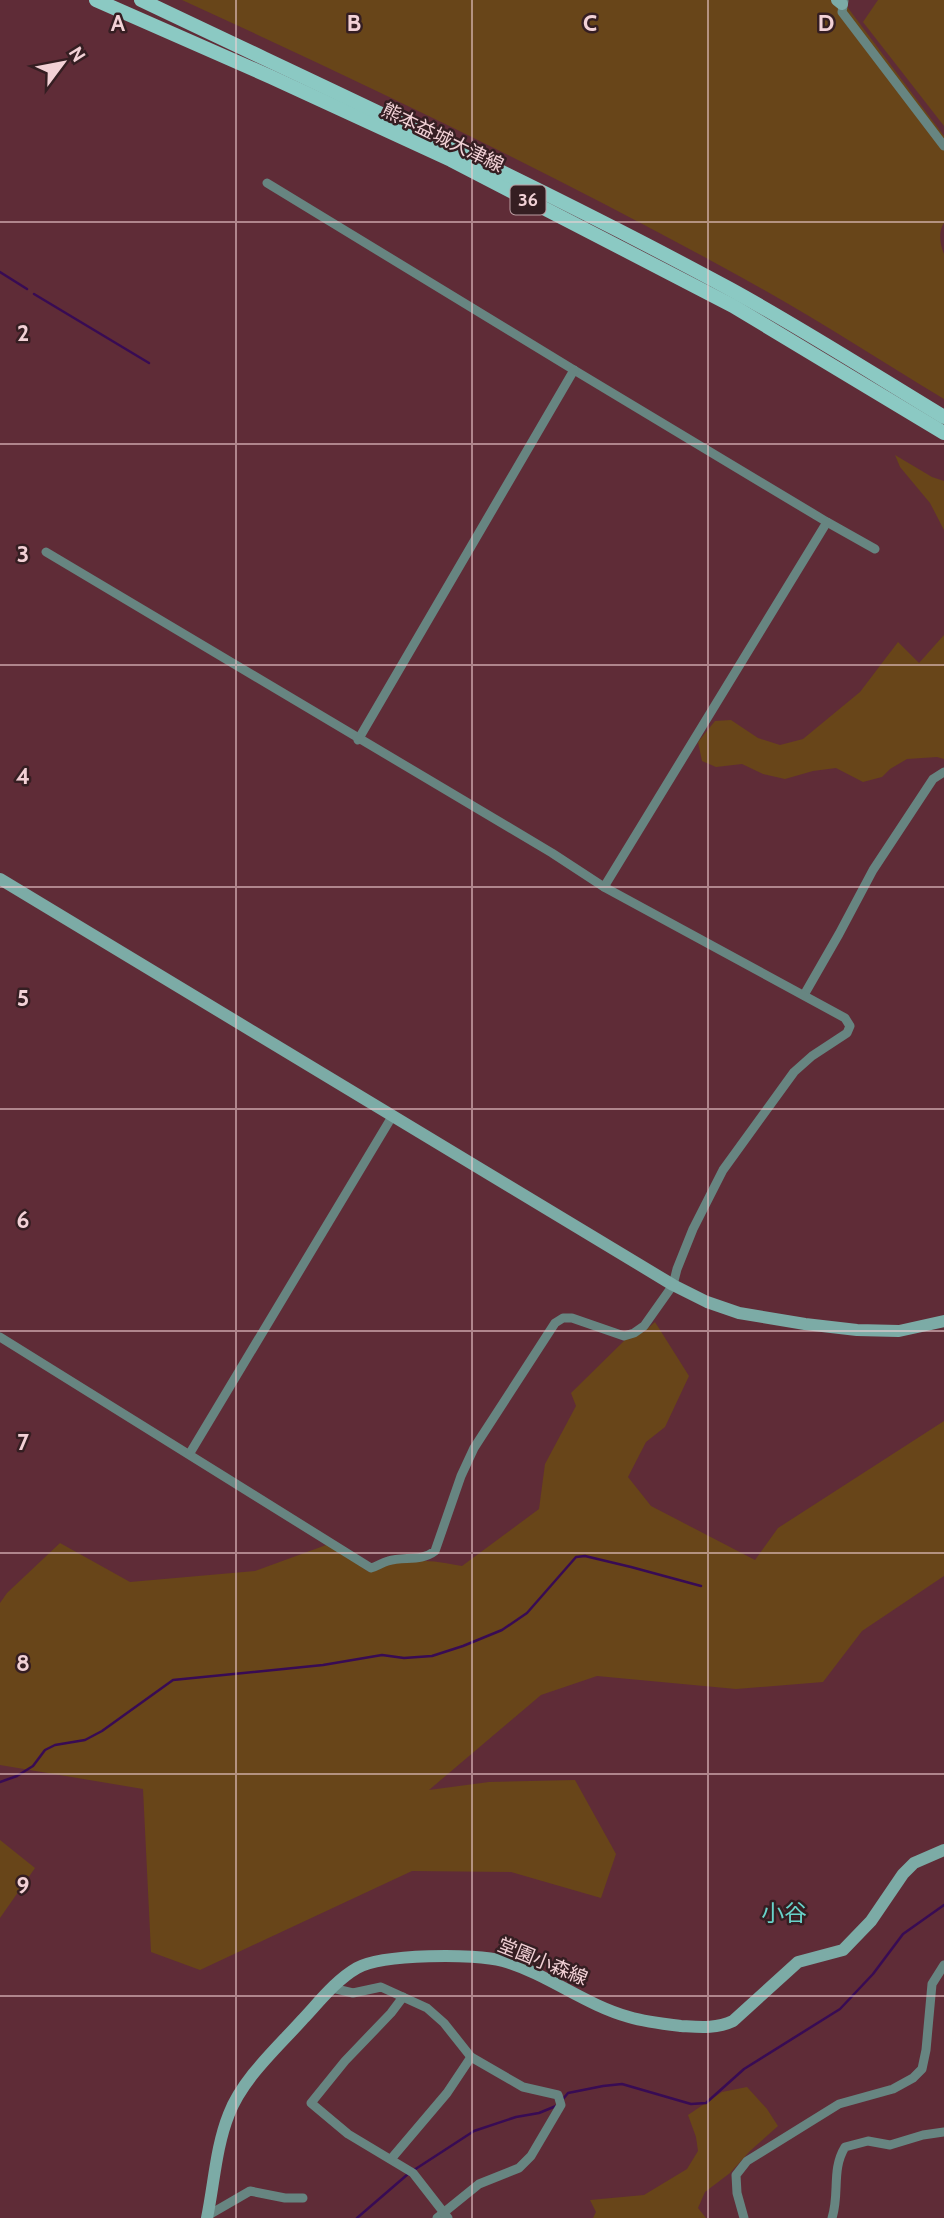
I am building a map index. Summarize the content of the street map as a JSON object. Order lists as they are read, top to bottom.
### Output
{
  "streets": {
    "main road": ["熊本益城大津線", "36"],
    "street": ["堂園小森線"]
  },
  "districts": ["小谷"],
  "north": "top right",
  "grid": {
    "columns": [
      "A",
      "B",
      "C",
      "D"
    ],
    "rows": [
      "2",
      "3",
      "4",
      "5",
      "6",
      "7",
      "8",
      "9"
    ]
  }
}
